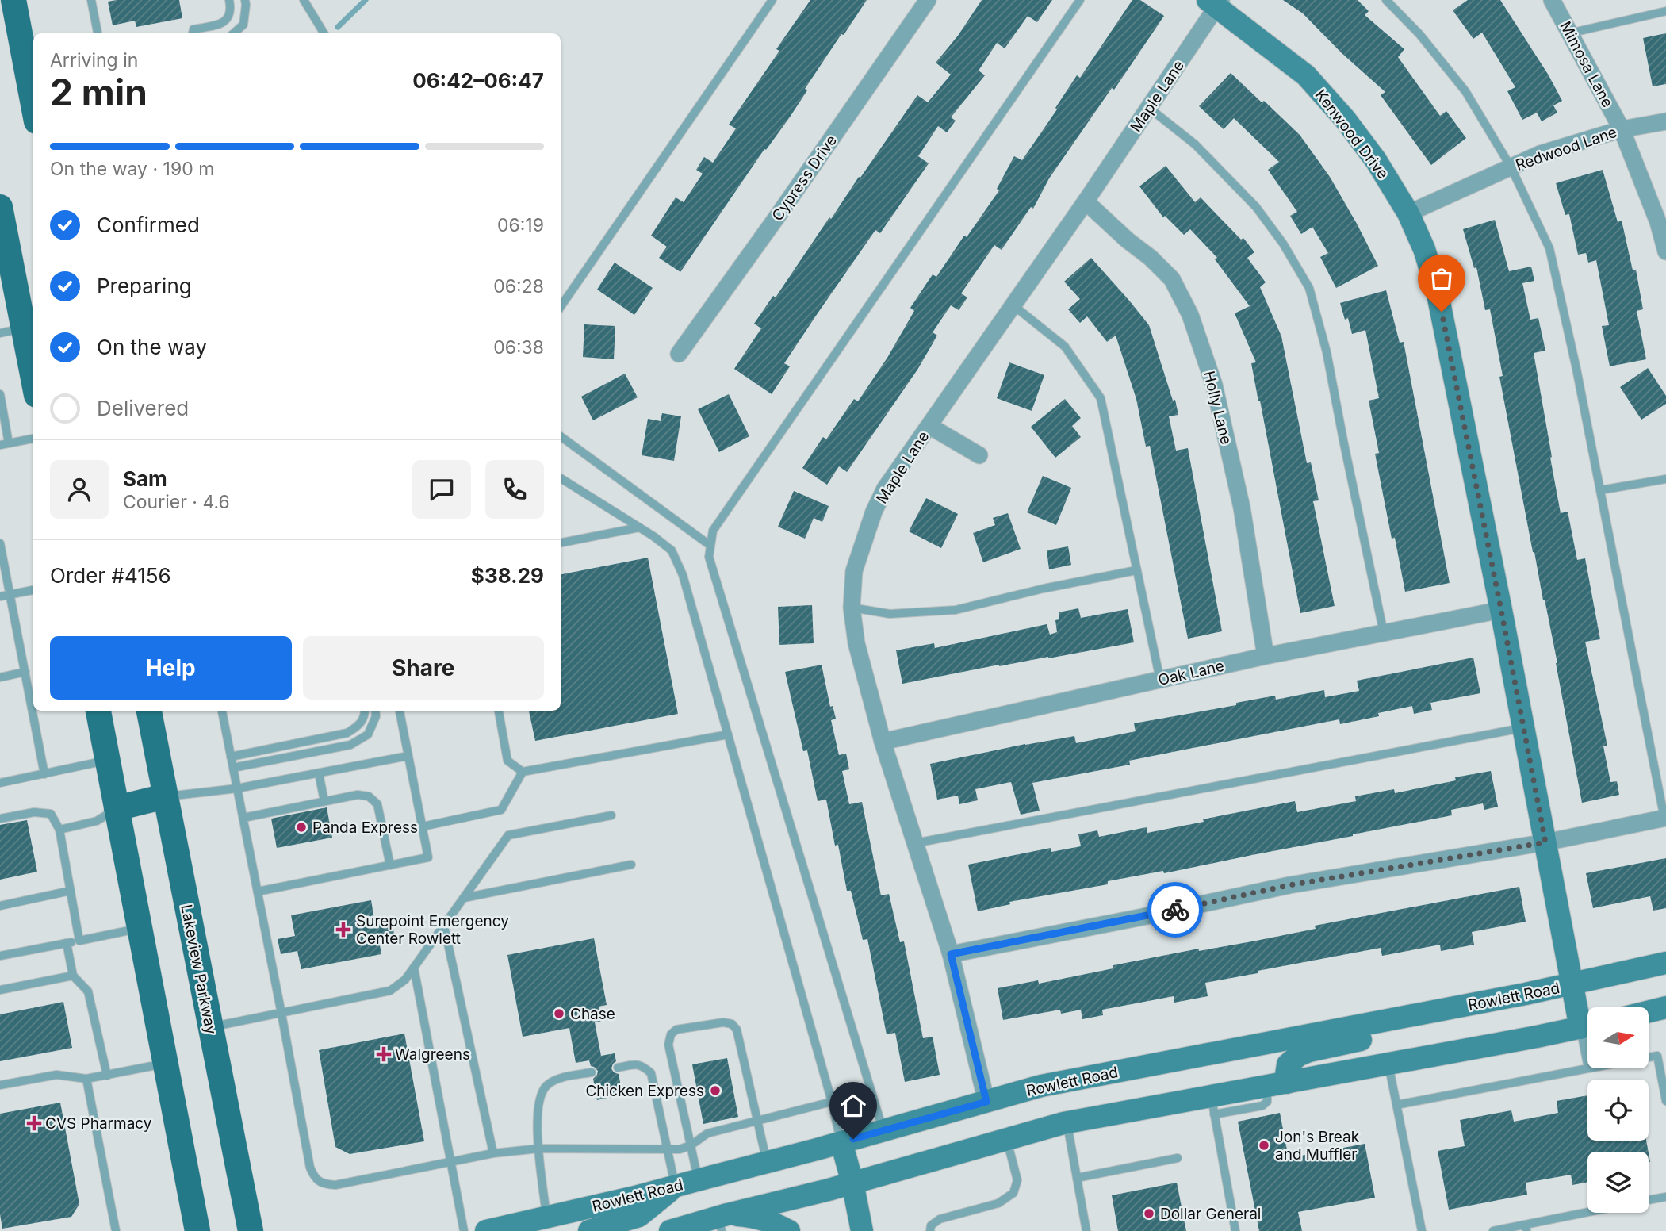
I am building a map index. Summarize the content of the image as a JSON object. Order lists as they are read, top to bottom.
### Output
{
  "streets": {
    "main road": ["Kenwood Drive", "Lakeview Parkway", "Rowlett Road"],
    "street": [
      "Mimosa Lane",
      "Maple Lane",
      "Redwood Lane",
      "Cypress Drive",
      "Holly Lane",
      "Oak Lane"
    ]
  },
  "crossings": [
    ["Mimosa Lane", "Redwood Lane"],
    ["Maple Lane", "Kenwood Drive"],
    ["Maple Lane", "Holly Lane"],
    ["Maple Lane", "Oak Lane"],
    ["Maple Lane", "Rowlett Road"],
    ["Kenwood Drive", "Redwood Lane"],
    ["Kenwood Drive", "Oak Lane"],
    ["Kenwood Drive", "Rowlett Road"],
    ["Holly Lane", "Oak Lane"]
  ],
  "places": {
    "other": [
      "Panda Express",
      "Chase",
      "Chicken Express",
      "Jon's Break and Muffler",
      "Dollar General"
    ],
    "health": ["Surepoint Emergency Center Rowlett", "Walgreens", "CVS Pharmacy"]
  },
  "north": "right",
  "page": {
    "heading": ["2 min", "Arriving in", "06:42–06:47"],
    "panel": [
      "Sam",
      "Courier · 4.6",
      "Order #4156",
      "$38.29"
    ],
    "bar": "On the way · 190 m",
    "list": [
      ["Confirmed", "06:19"],
      ["Preparing", "06:28"],
      ["On the way", "06:38"],
      "Delivered"
    ],
    "buttons": ["Help", "Share"]
  }
}
